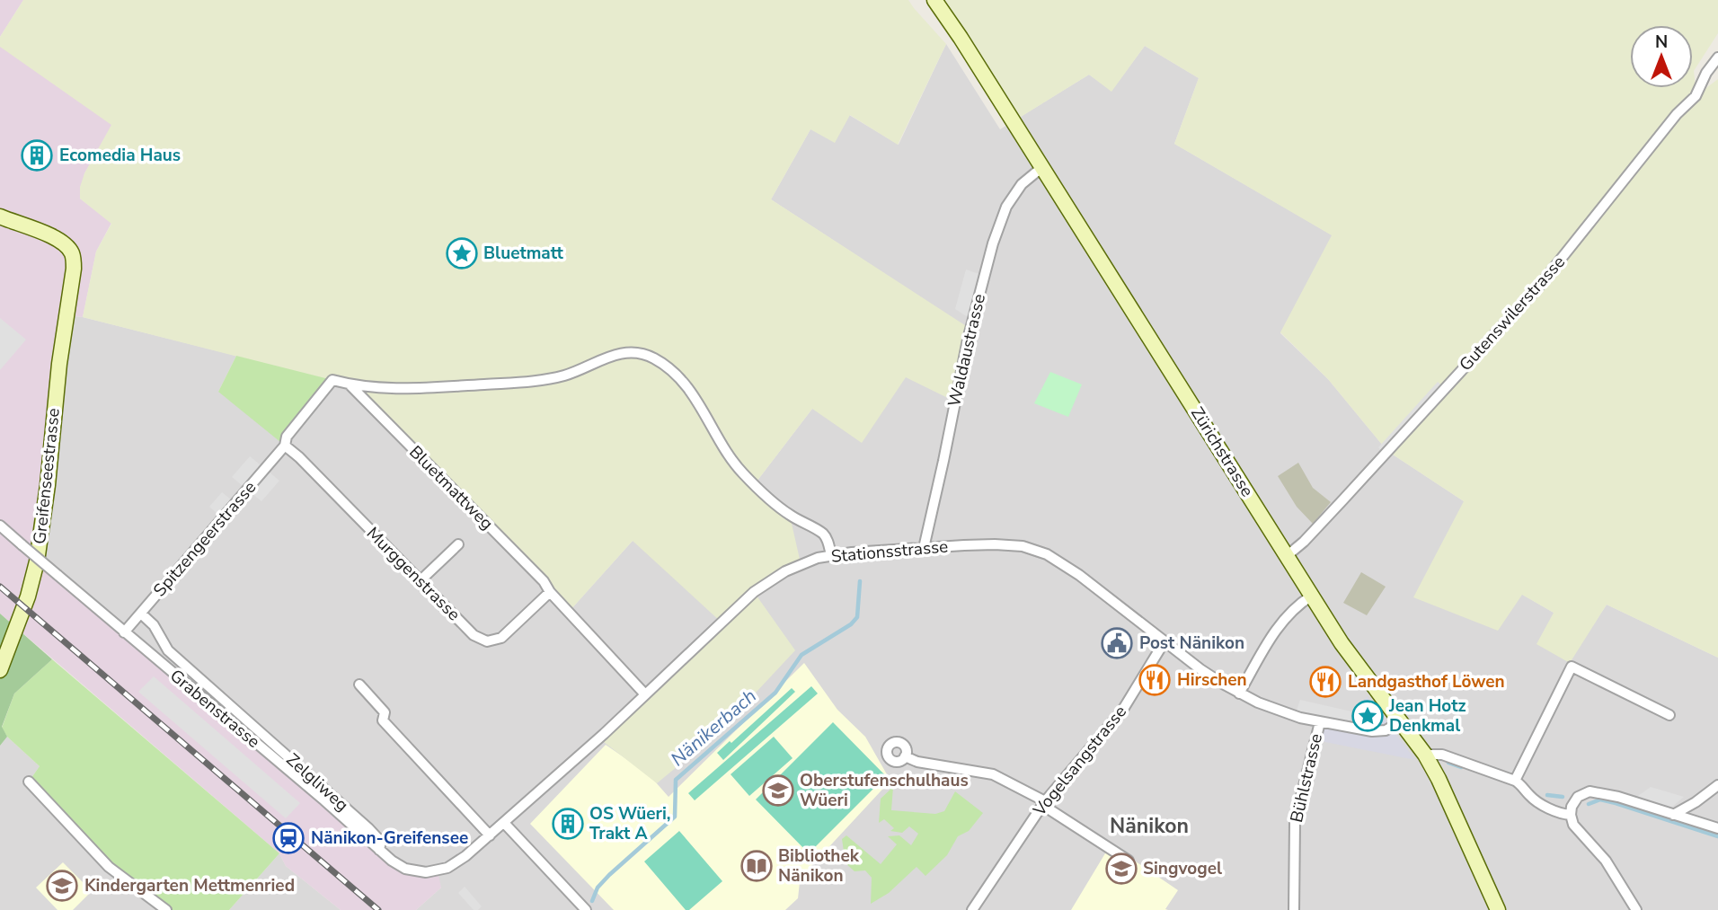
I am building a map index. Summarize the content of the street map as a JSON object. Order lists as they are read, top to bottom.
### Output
{
  "streets": {
    "main road": ["Zürichstrasse", "Greifenseestrasse"],
    "street": [
      "Gutenswilerstrasse",
      "Waldaustrasse",
      "Bluetmattweg",
      "Spitzengeerstrasse",
      "Stationsstrasse",
      "Murggenstrasse",
      "Grabenstrasse",
      "Vogelsangstrasse",
      "Bühlstrasse",
      "Zelgliweg"
    ]
  },
  "crossings": [
    ["Gutenswilerstrasse", "Zürichstrasse"],
    ["Waldaustrasse", "Zürichstrasse"],
    ["Waldaustrasse", "Stationsstrasse"],
    ["Zürichstrasse", "Stationsstrasse"],
    ["Bluetmattweg", "Spitzengeerstrasse"],
    ["Bluetmattweg", "Stationsstrasse"],
    ["Bluetmattweg", "Murggenstrasse"],
    ["Spitzengeerstrasse", "Murggenstrasse"],
    ["Spitzengeerstrasse", "Grabenstrasse"],
    ["Spitzengeerstrasse", "Zelgliweg"],
    ["Stationsstrasse", "Grabenstrasse"],
    ["Stationsstrasse", "Vogelsangstrasse"],
    ["Stationsstrasse", "Bühlstrasse"],
    ["Grabenstrasse", "Zelgliweg"]
  ],
  "districts": ["Nänikon"],
  "water": ["Nänikerbach"],
  "places": {
    "building": ["Ecomedia Haus", "OS Wüeri, Trakt A"],
    "place": ["Bluetmatt", "Jean Hotz Denkmal"],
    "public building": ["Post Nänikon"],
    "restaurant": ["Hirschen", "Landgasthof Löwen"],
    "school or university": ["Oberstufenschulhaus Wüeri", "Singvogel", "Kindergarten Mettmenried"],
    "station": ["Nänikon-Greifensee"],
    "library": ["Bibliothek Nänikon"]
  },
  "north": "top"
}
